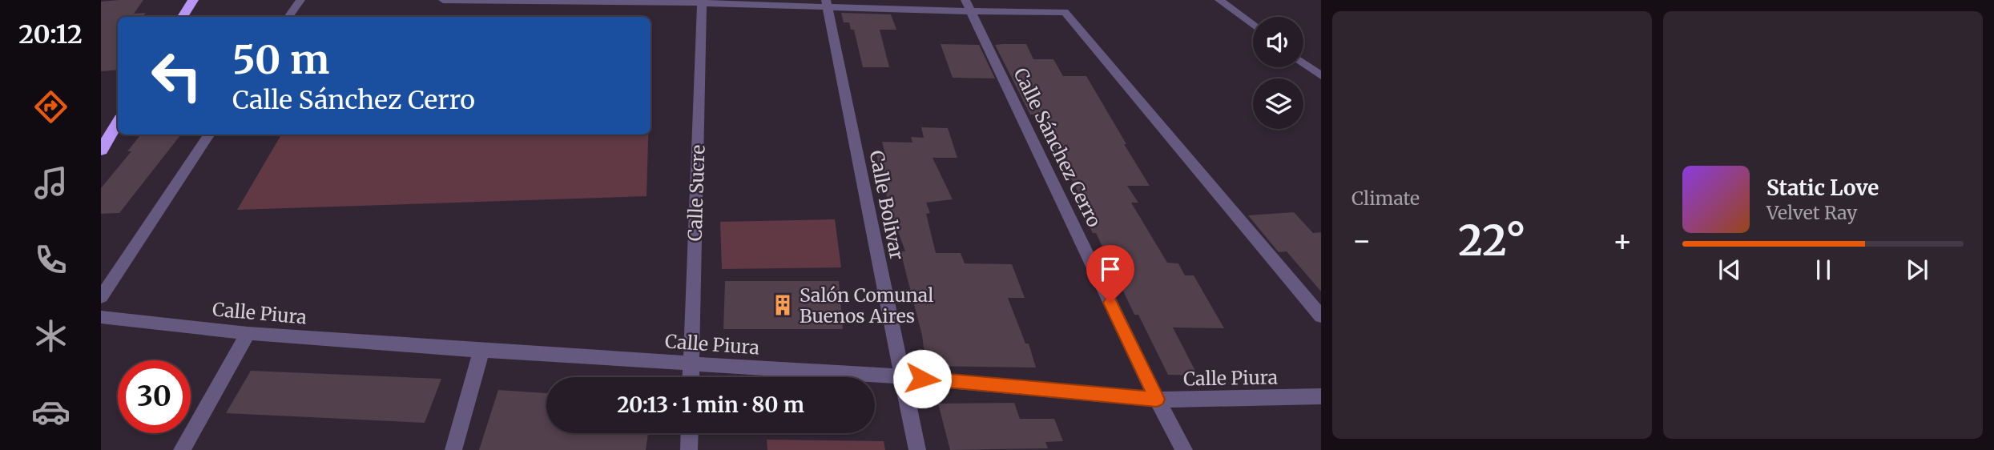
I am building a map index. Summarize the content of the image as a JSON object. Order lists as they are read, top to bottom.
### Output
{
  "streets": {
    "street": [
      "Calle Sánchez Cerro",
      "Calle Sucre",
      "Calle Bolivar",
      "Calle Piura"
    ]
  },
  "crossings": [
    ["Calle Sánchez Cerro", "Calle Piura"],
    ["Calle Sucre", "Calle Piura"],
    ["Calle Bolivar", "Calle Piura"]
  ],
  "places": {
    "building": ["Salón Comunal Buenos Aires"]
  },
  "page": {
    "tabs": "20:12",
    "tile": "Climate",
    "turn": ["50 m", "Calle Sánchez Cerro"],
    "song": ["Static Love", "Velvet Ray"],
    "heat": ["−", "22°", "+"],
    "limit": "30",
    "trip": "20:13 · 1 min · 80 m"
  }
}
